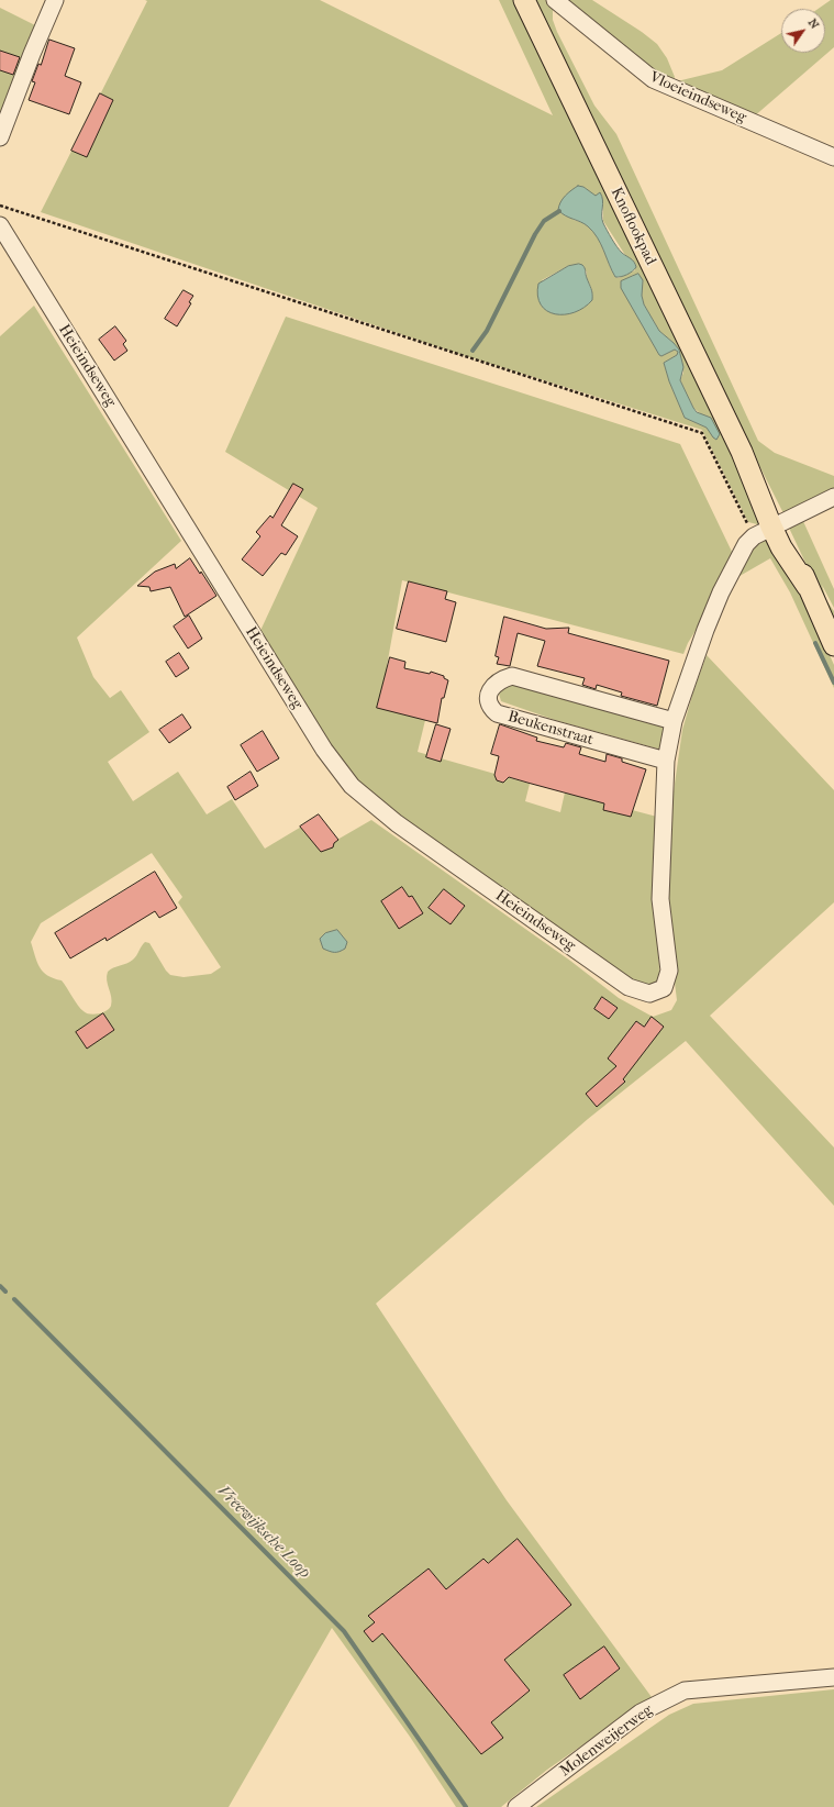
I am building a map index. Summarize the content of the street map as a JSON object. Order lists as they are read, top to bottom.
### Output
{
  "streets": {
    "main road": ["Knoflookpad"],
    "street": [
      "Vloeieindseweg",
      "Heieindseweg",
      "Beukenstraat",
      "Molenweijerweg"
    ]
  },
  "crossings": [
    ["Heieindseweg", "Beukenstraat"]
  ],
  "water": ["Vreewijksche Loop"],
  "north": "top right"
}
